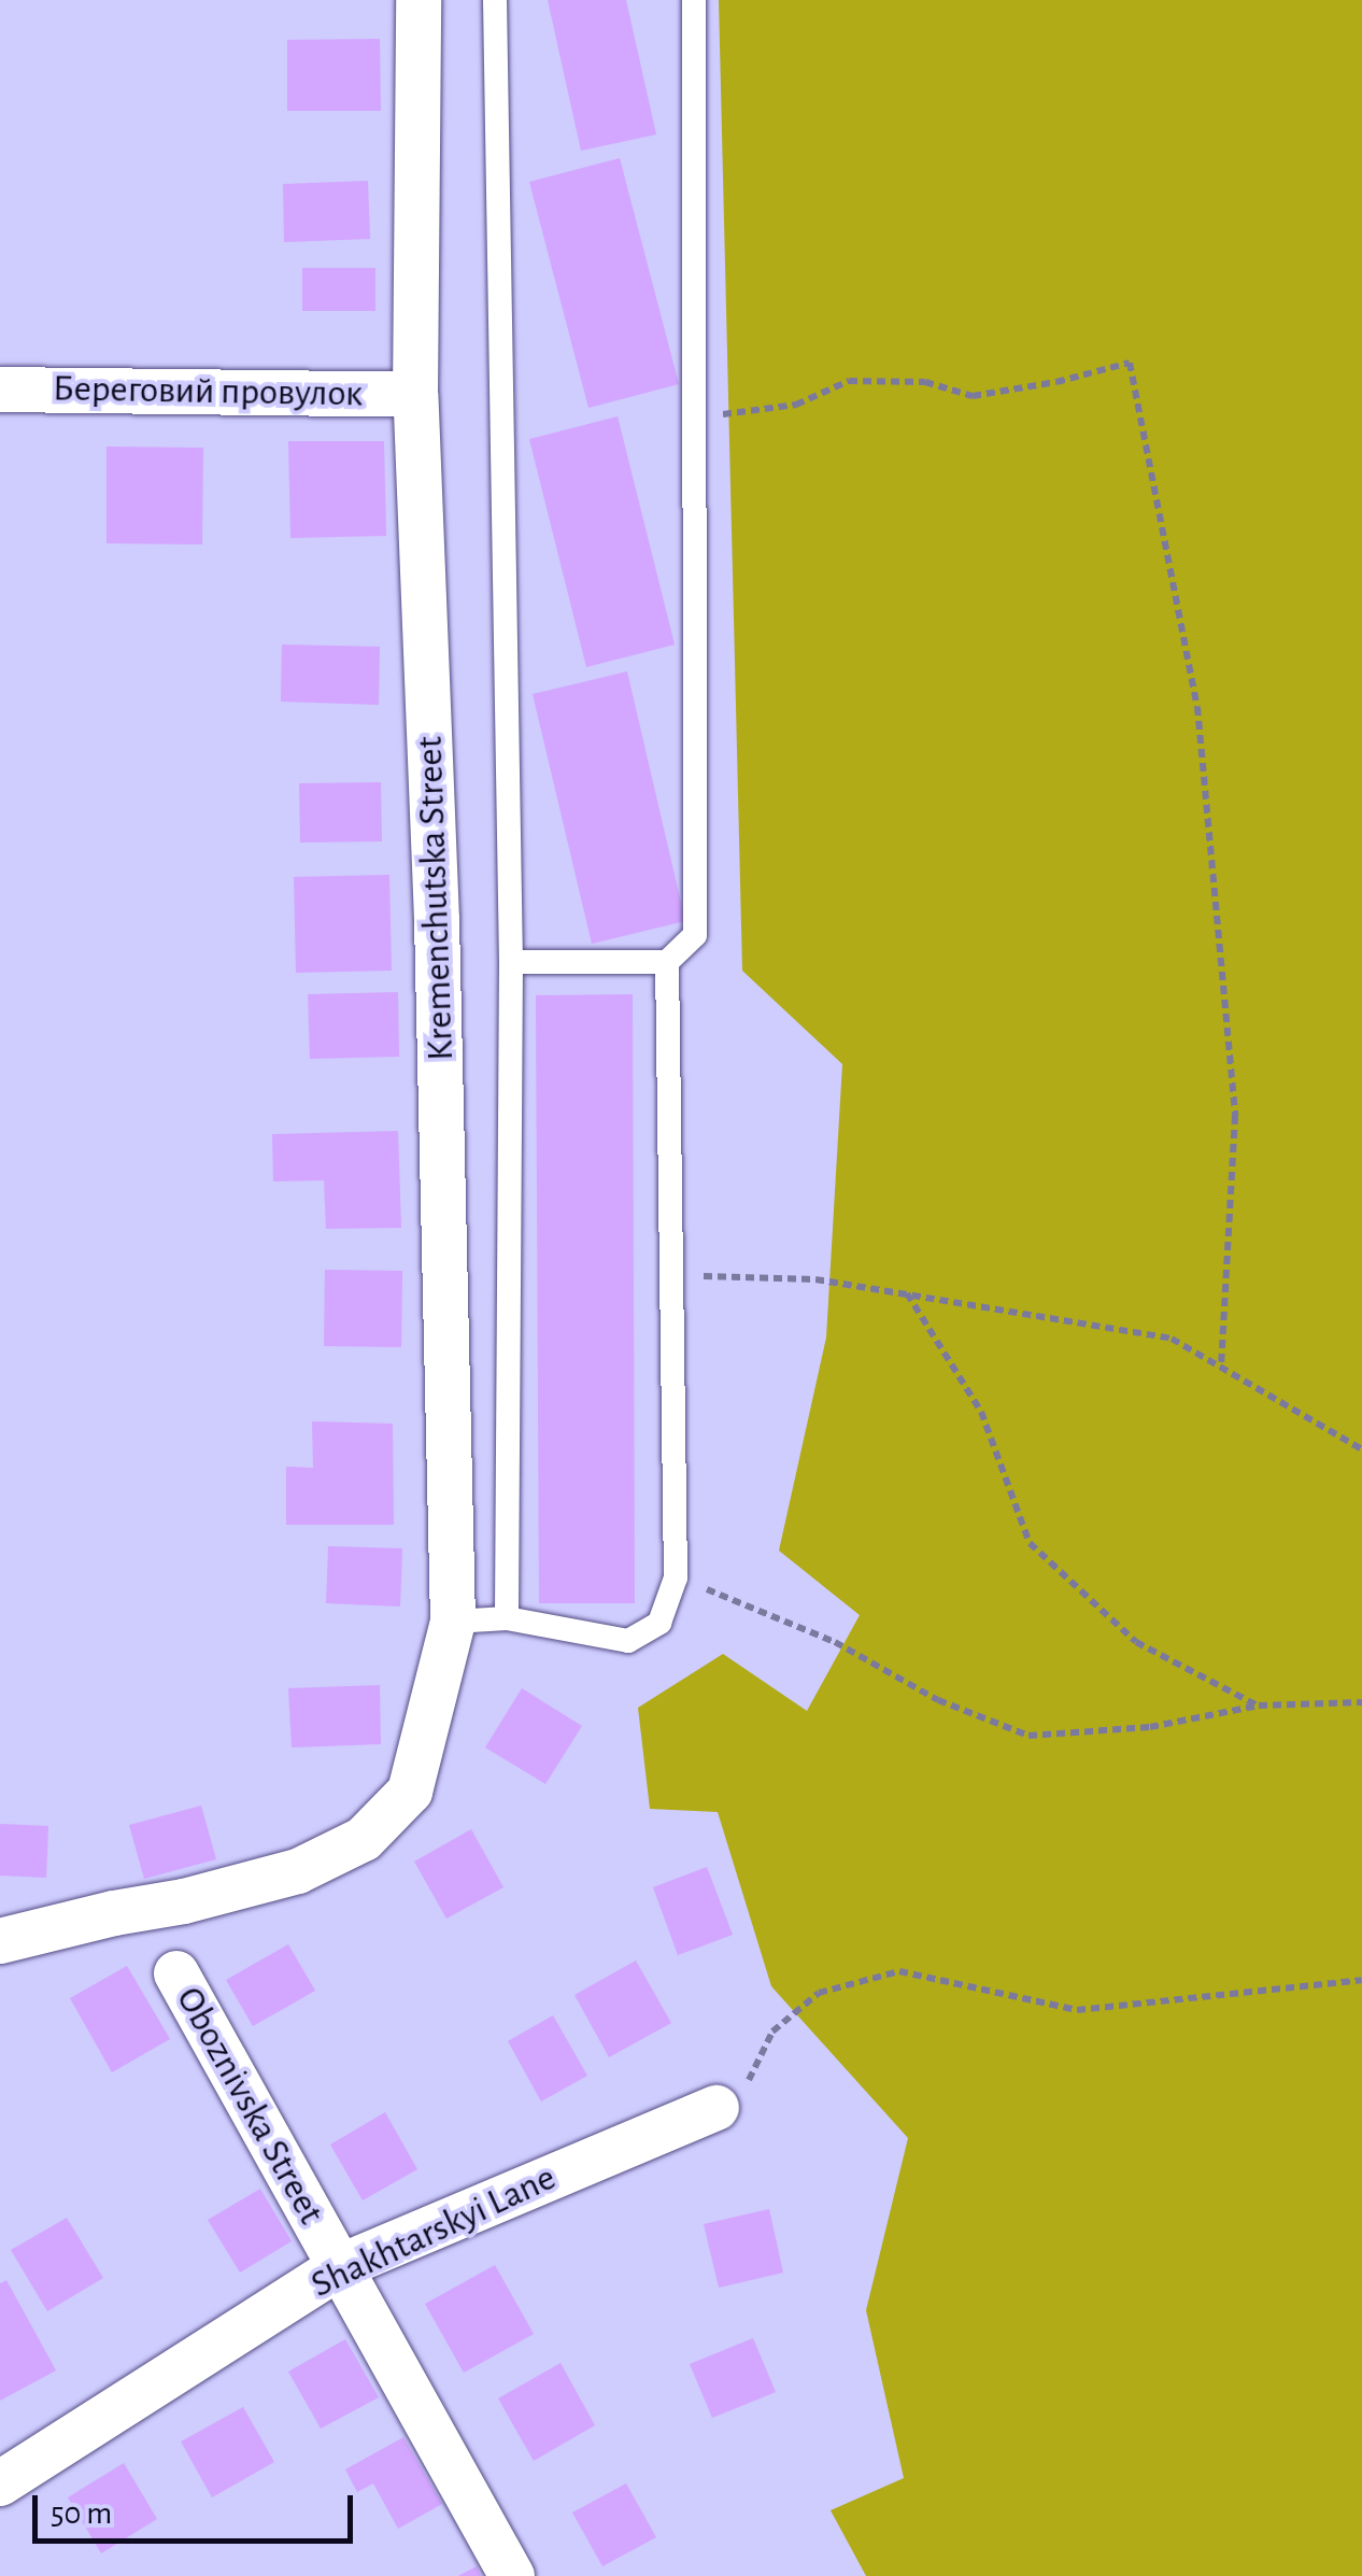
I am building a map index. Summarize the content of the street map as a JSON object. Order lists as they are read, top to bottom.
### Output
{
  "streets": {
    "street": [
      "Береговий провулок",
      "Kremenchutska Street",
      "Oboznivska Street",
      "Shakhtarskyi Lane"
    ]
  },
  "crossings": [
    ["Береговий провулок", "Kremenchutska Street"],
    ["Oboznivska Street", "Shakhtarskyi Lane"]
  ],
  "scale_bar": "50 m"
}
